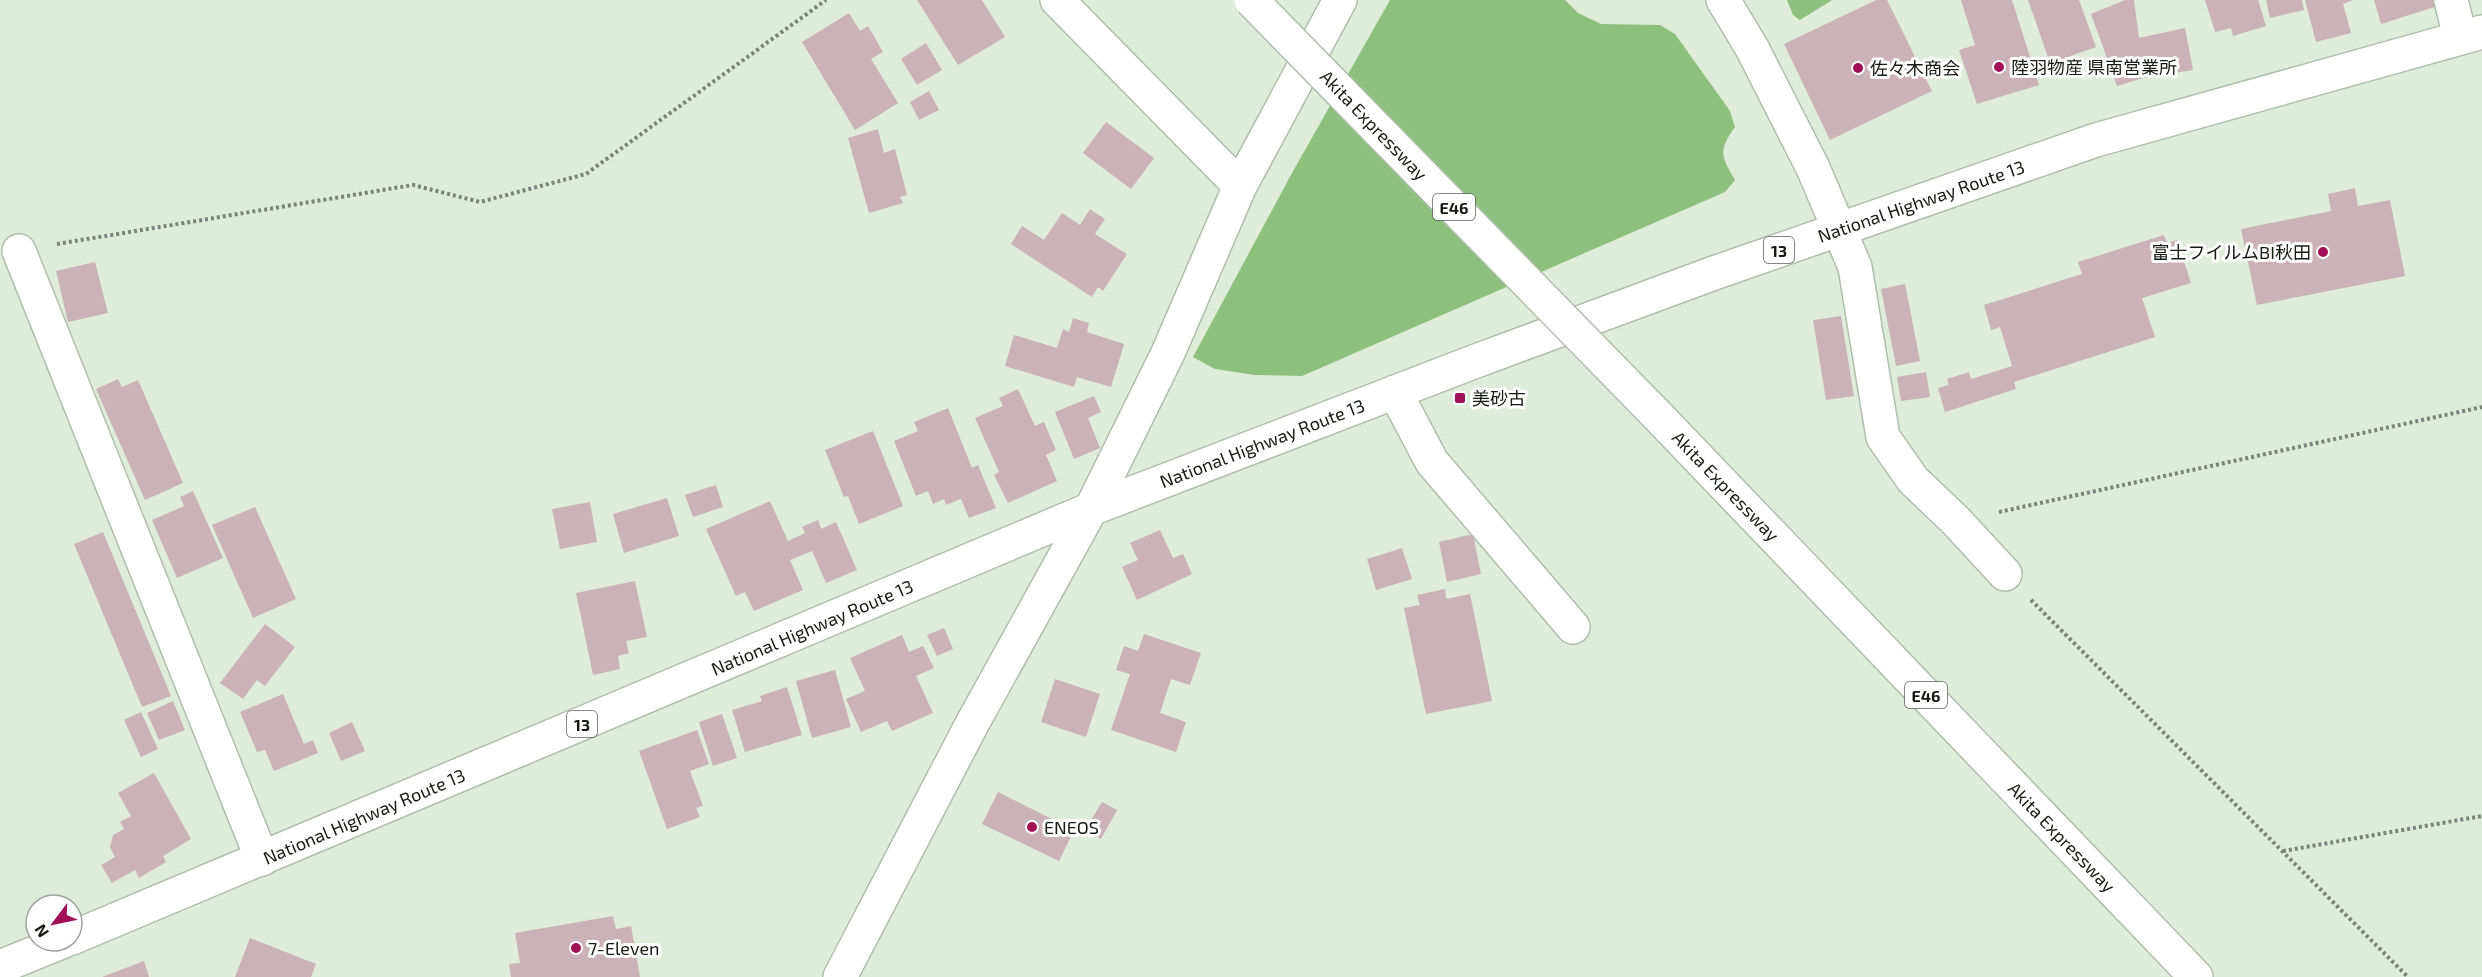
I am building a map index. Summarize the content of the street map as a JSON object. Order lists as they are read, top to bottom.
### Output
{
  "streets": {
    "main road": [
      "Akita Expressway",
      "National Highway Route 13",
      "E46",
      "13"
    ]
  },
  "places": {
    "other": [
      "陸羽物産 県南営業所",
      "佐々木商会",
      "富士フイルムBI秋田",
      "ENEOS",
      "7-Eleven"
    ],
    "transit": ["美砂古"]
  },
  "north": "bottom left"
}
